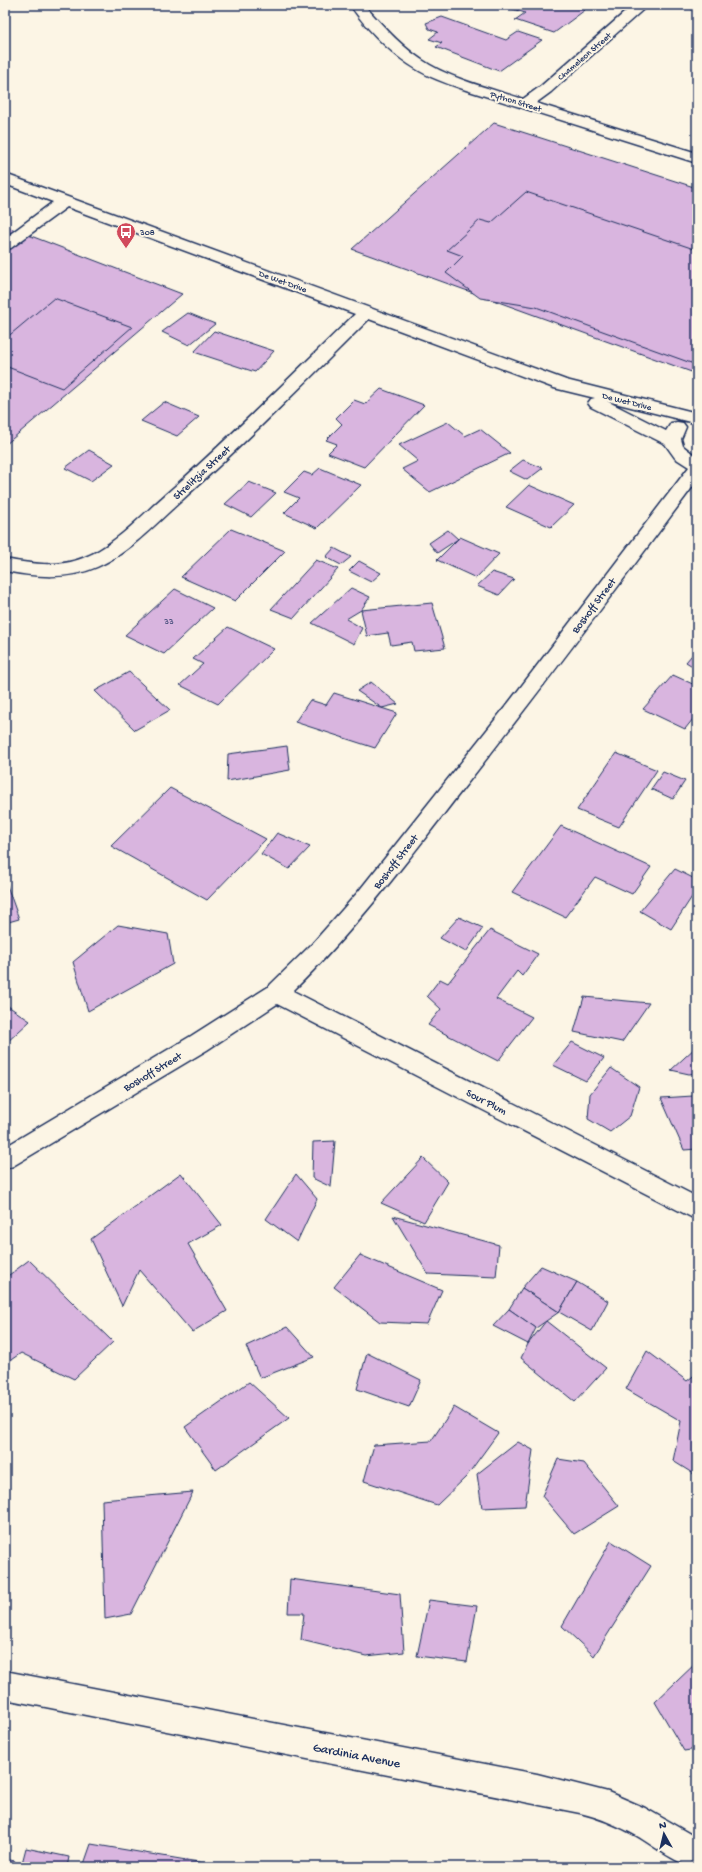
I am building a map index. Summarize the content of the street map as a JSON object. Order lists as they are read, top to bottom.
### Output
{
  "streets": {
    "street": [
      "Chameleon Street",
      "Python Street",
      "De Wet Drive",
      "Strelitzia Street",
      "Boshoff Street",
      "Sour Plum",
      "Gardinia Avenue"
    ]
  },
  "crossings": [
    ["Chameleon Street", "Python Street"],
    ["De Wet Drive", "Strelitzia Street"],
    ["Boshoff Street", "Sour Plum"]
  ],
  "places": {
    "bus stop": ["308"]
  },
  "house_numbers": ["33"],
  "north": "top"
}
